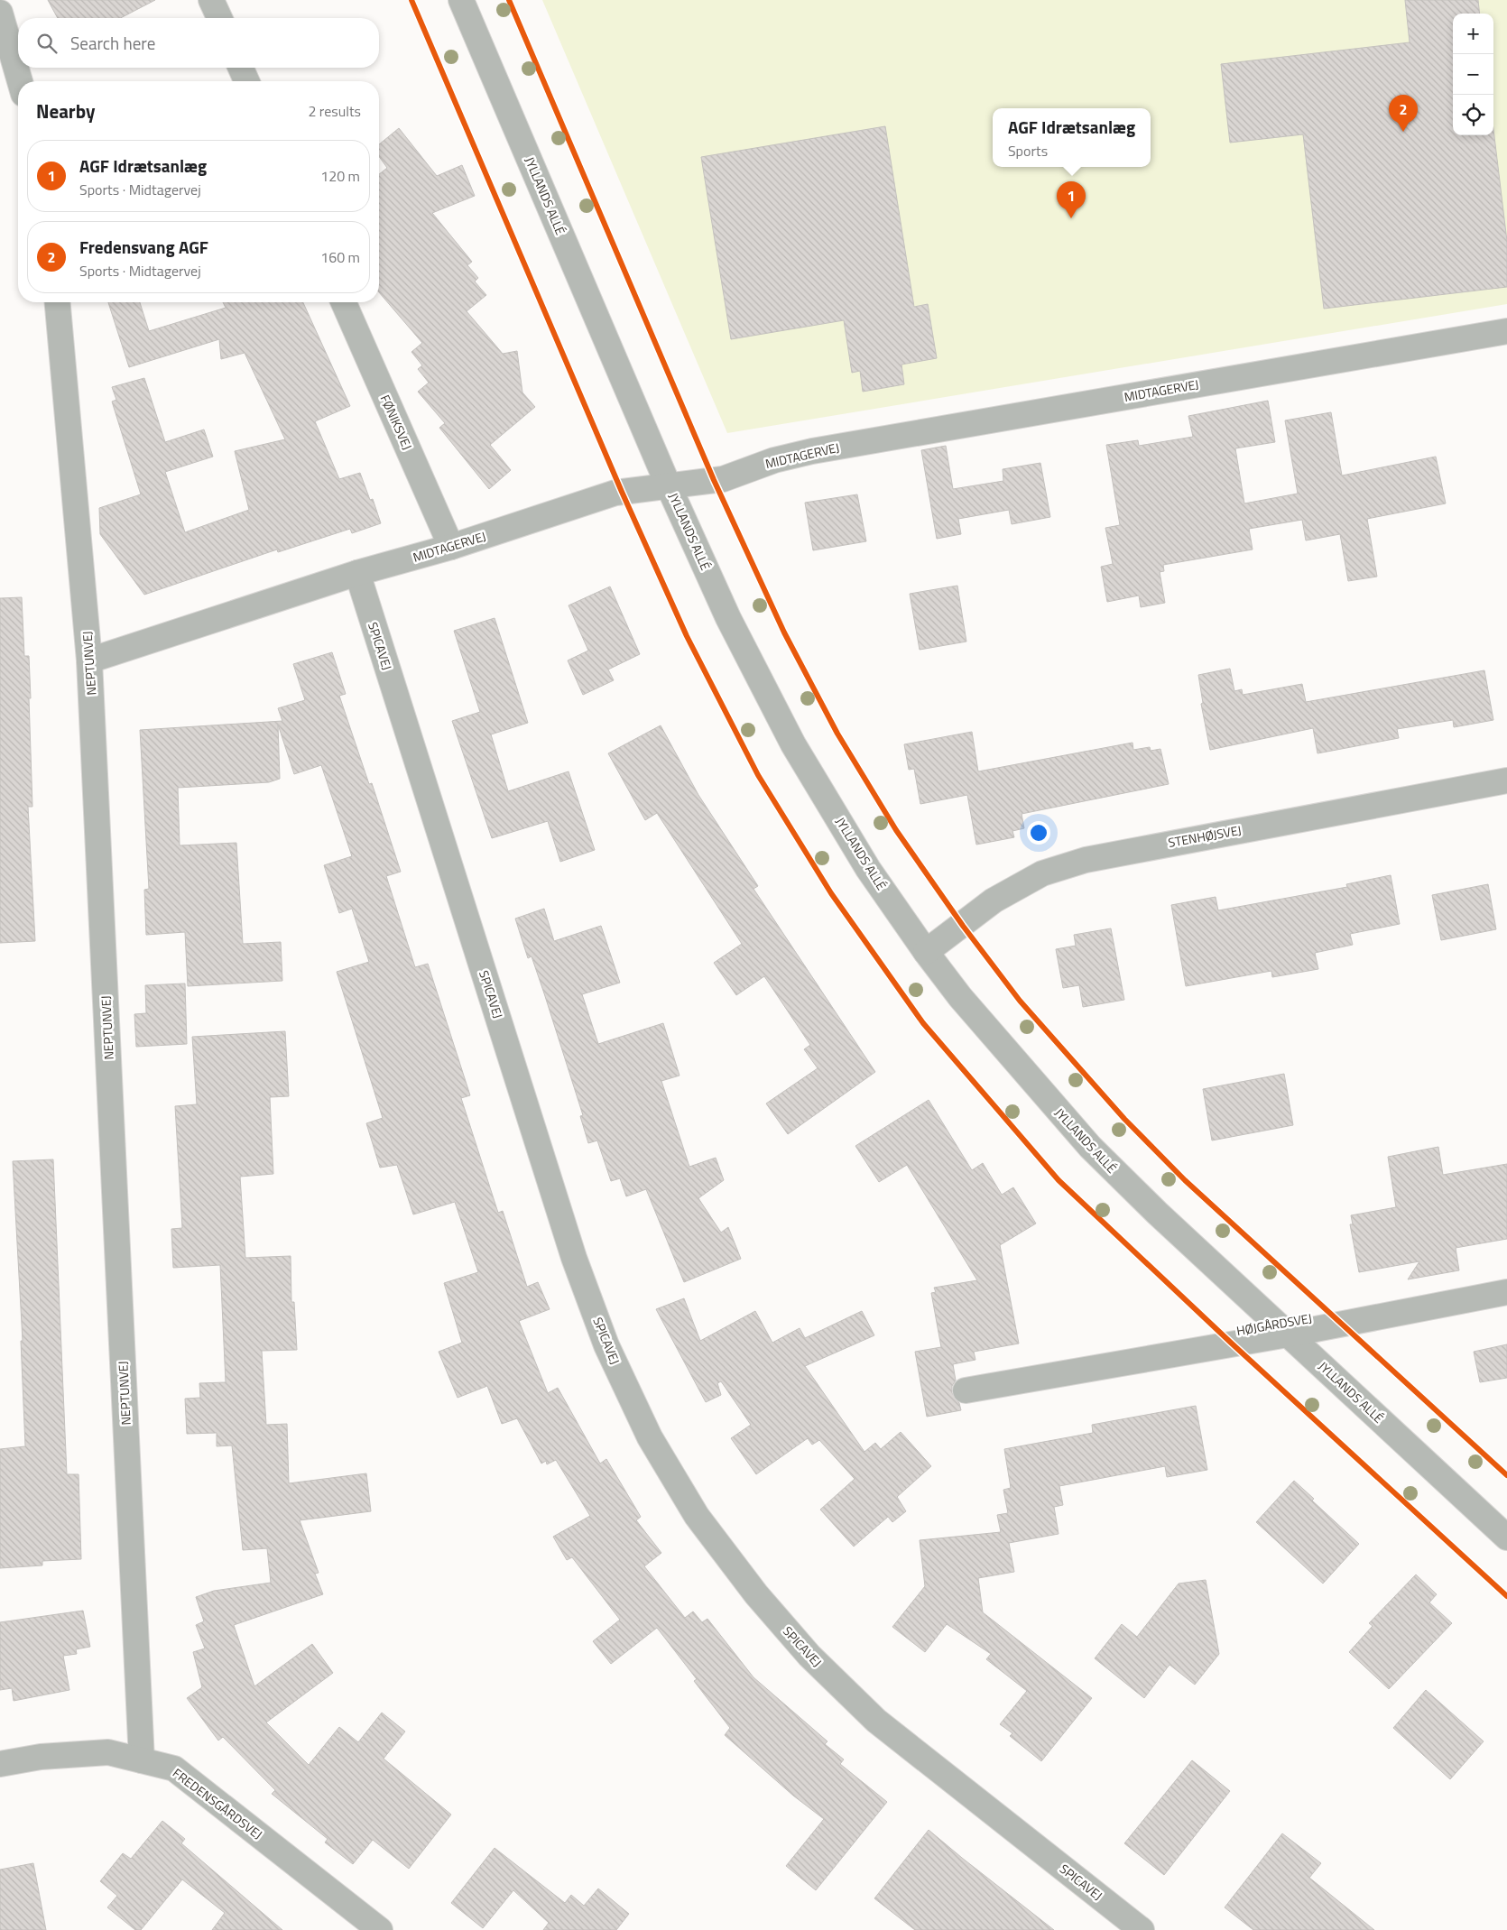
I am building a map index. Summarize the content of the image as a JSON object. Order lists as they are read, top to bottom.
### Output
{
  "streets": {
    "street": [
      "JYLLANDS ALLÉ",
      "MIDTAGERVEJ",
      "FØNIKSVEJ",
      "SPICAVEJ",
      "NEPTUNVEJ",
      "STENHØJSVEJ",
      "HØJGÅRDSVEJ",
      "FREDENSGÅRDSVEJ"
    ]
  },
  "crossings": [
    ["JYLLANDS ALLÉ", "MIDTAGERVEJ"],
    ["JYLLANDS ALLÉ", "STENHØJSVEJ"],
    ["JYLLANDS ALLÉ", "HØJGÅRDSVEJ"],
    ["MIDTAGERVEJ", "FØNIKSVEJ"],
    ["MIDTAGERVEJ", "SPICAVEJ"],
    ["MIDTAGERVEJ", "NEPTUNVEJ"],
    ["NEPTUNVEJ", "FREDENSGÅRDSVEJ"]
  ],
  "page": {
    "map_buttons": ["+", "−"],
    "search": "Search here",
    "heading": ["Nearby", "2 results"],
    "pins": ["2", "1"],
    "popup": ["AGF Idrætsanlæg", "Sports"],
    "list": [
      {
        "mark": "1",
        "name": "AGF Idrætsanlæg",
        "note": "Sports · Midtagervej",
        "value": "120 m"
      },
      {
        "mark": "2",
        "name": "Fredensvang AGF",
        "note": "Sports · Midtagervej",
        "value": "160 m"
      }
    ]
  }
}
